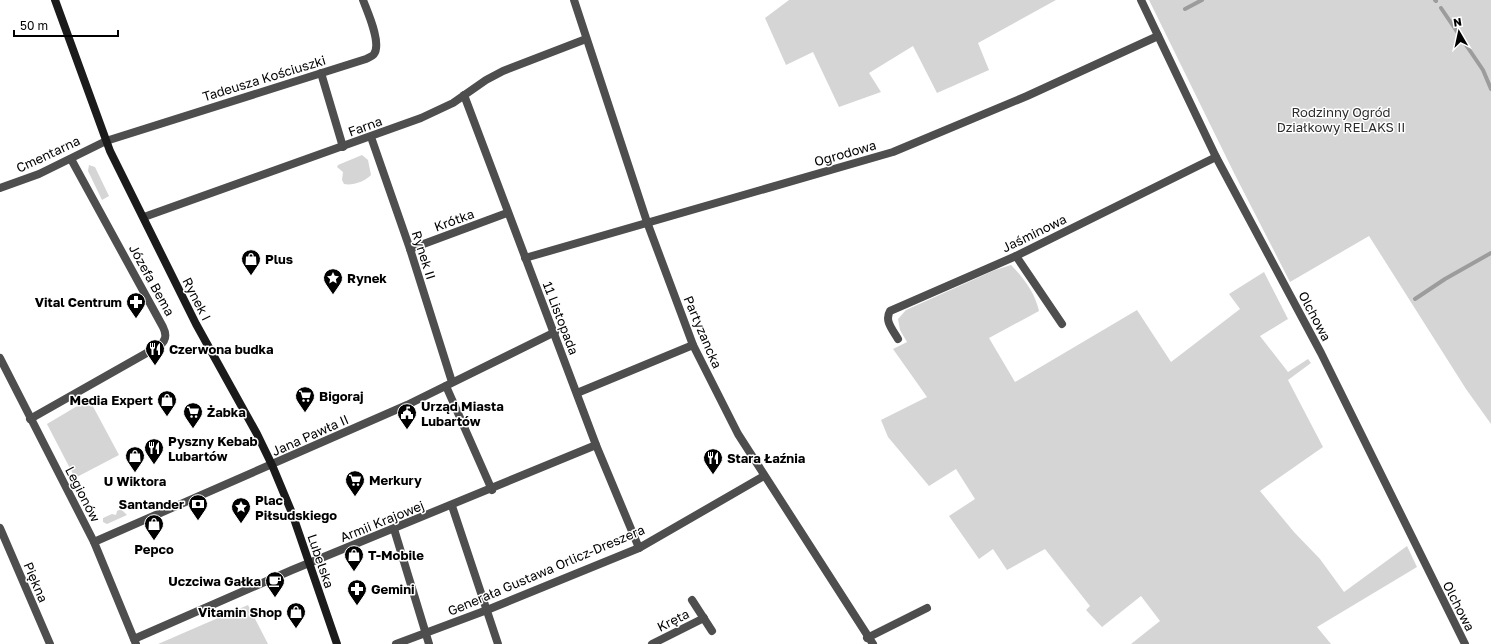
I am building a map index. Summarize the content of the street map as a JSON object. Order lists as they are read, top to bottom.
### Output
{
  "streets": {
    "main road": ["Rynek I", "Lubelska"],
    "street": [
      "Tadeusza Kościuszki",
      "Farna",
      "Ogrodowa",
      "Cmentarna",
      "Krótka",
      "Jaśminowa",
      "Rynek II",
      "Józefa Bema",
      "Olchowa",
      "11 Listopada",
      "Partyzancka",
      "Jana Pawła II",
      "Legionów",
      "Armii Krajowej",
      "Generała Gustawa Orlicz-Dreszera",
      "Piękna",
      "Kręta"
    ]
  },
  "crossings": [
    ["Tadeusza Kościuszki", "Cmentarna"],
    ["Tadeusza Kościuszki", "Rynek I"],
    ["Farna", "Rynek II"],
    ["Farna", "Rynek I"],
    ["Farna", "11 Listopada"],
    ["Farna", "Partyzancka"],
    ["Ogrodowa", "Olchowa"],
    ["Ogrodowa", "11 Listopada"],
    ["Ogrodowa", "Partyzancka"],
    ["Cmentarna", "Józefa Bema"],
    ["Cmentarna", "Rynek I"],
    ["Krótka", "Rynek II"],
    ["Krótka", "11 Listopada"],
    ["Jaśminowa", "Olchowa"],
    ["Rynek II", "Jana Pawła II"],
    ["Rynek II", "Armii Krajowej"],
    ["Józefa Bema", "Legionów"],
    ["Rynek I", "Jana Pawła II"],
    ["Rynek I", "Lubelska"],
    ["11 Listopada", "Jana Pawła II"],
    ["11 Listopada", "Armii Krajowej"],
    ["11 Listopada", "Generała Gustawa Orlicz-Dreszera"],
    ["Partyzancka", "Generała Gustawa Orlicz-Dreszera"],
    ["Jana Pawła II", "Legionów"],
    ["Jana Pawła II", "Lubelska"],
    ["Legionów", "Armii Krajowej"],
    ["Armii Krajowej", "Lubelska"]
  ],
  "parks": ["Rodzinny Ogród Działkowy RELAKS II"],
  "places": {
    "shop": [
      "Plus",
      "Media Expert",
      "U Wiktora",
      "Pepco",
      "T-Mobile",
      "Vitamin Shop"
    ],
    "place": ["Rynek", "Plac Piłsudskiego"],
    "pharmacy": ["Vital Centrum", "Gemini"],
    "restaurant": ["Czerwona budka", "Pyszny Kebab Lubartów", "Stara Łaźnia"],
    "supermarket": ["Bigoraj", "Żabka", "Merkury"],
    "public building": ["Urząd Miasta Lubartów"],
    "bank": ["Santander"],
    "cafe": ["Uczciwa Gałka"]
  },
  "scale_bar": "50 m",
  "north": "top"
}
